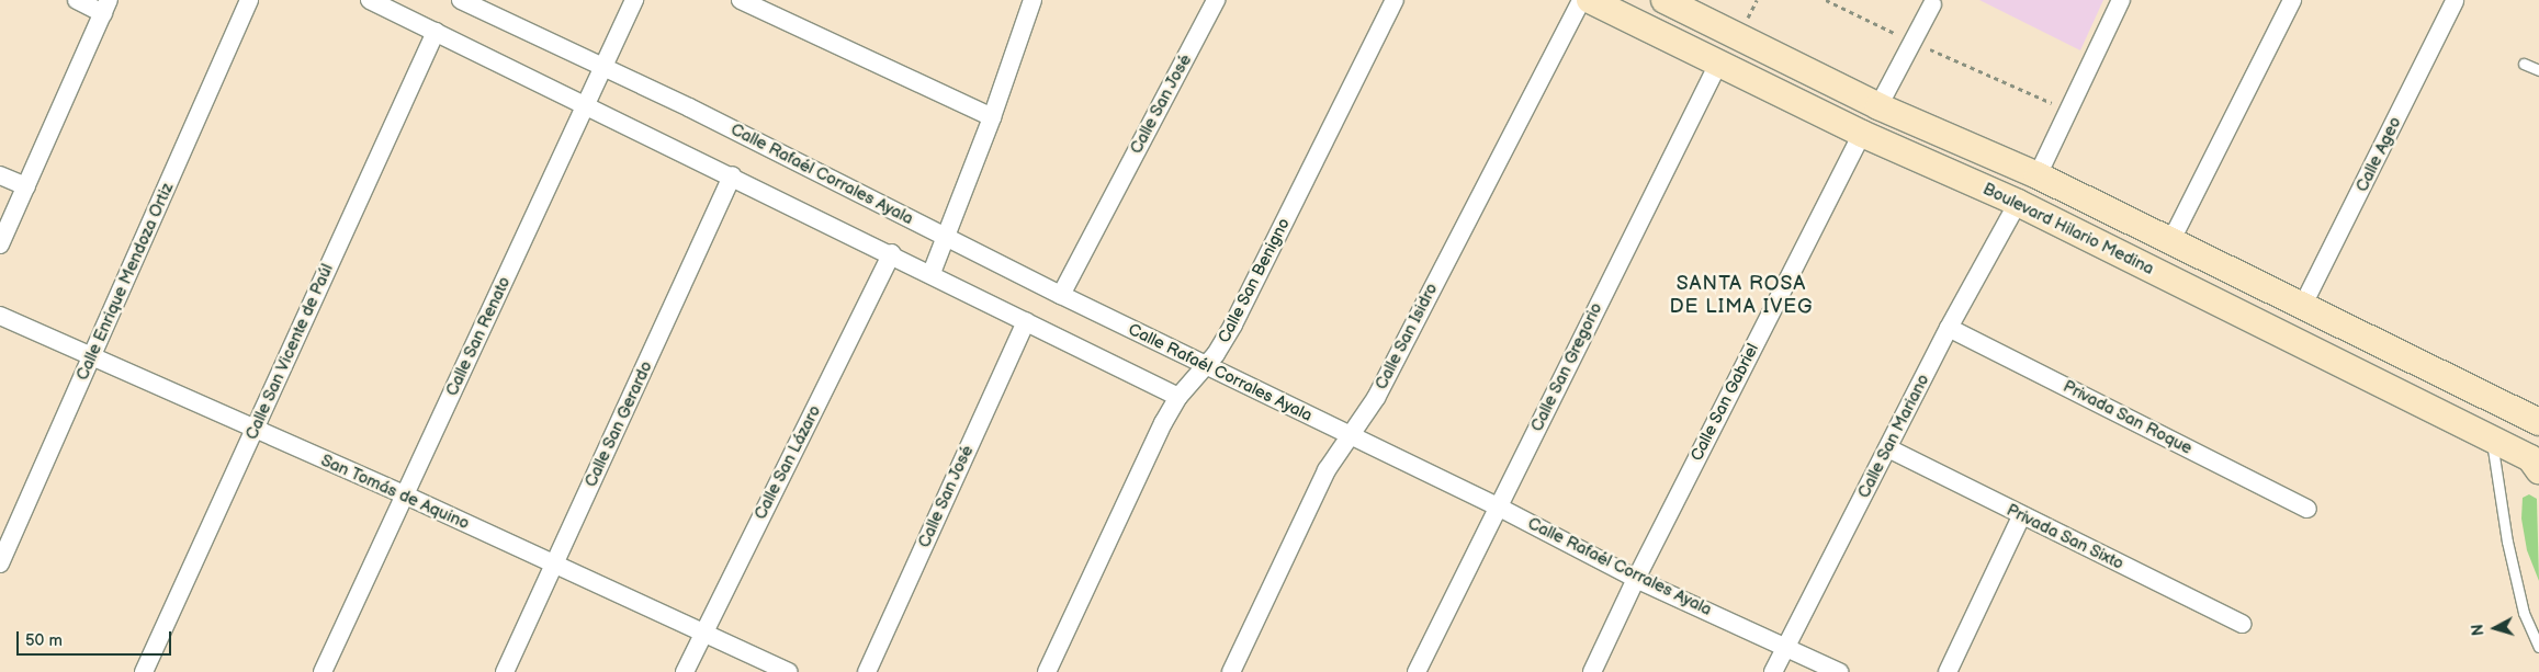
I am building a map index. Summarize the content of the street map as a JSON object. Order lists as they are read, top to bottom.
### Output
{
  "streets": {
    "main road": ["Boulevard Hilario Medina"],
    "street": [
      "Calle San José",
      "Calle Ageo",
      "Calle Rafaél Corrales Ayala",
      "Calle San Benigno",
      "Calle Enrique Mendoza Ortiz",
      "Calle San Renato",
      "Calle San Isidro",
      "Calle San Vicente de Paúl",
      "Calle San Gregorio",
      "Calle San Gabriel",
      "Privada San Roque",
      "Calle San Gerardo",
      "Calle San Mariano",
      "Calle San Lázaro",
      "San Tomás de Aquino",
      "Privada San Sixto"
    ]
  },
  "crossings": [
    ["Calle San José", "Calle Rafaél Corrales Ayala"],
    ["Calle Ageo", "Boulevard Hilario Medina"],
    ["Calle Rafaél Corrales Ayala", "Calle San Benigno"],
    ["Calle Rafaél Corrales Ayala", "Calle San Renato"],
    ["Calle Rafaél Corrales Ayala", "Calle San Isidro"],
    ["Calle Rafaél Corrales Ayala", "Calle San Gregorio"],
    ["Calle Rafaél Corrales Ayala", "Calle San Gabriel"],
    ["Calle Rafaél Corrales Ayala", "Calle San Mariano"],
    ["Boulevard Hilario Medina", "Calle San Gregorio"],
    ["Boulevard Hilario Medina", "Calle San Gabriel"],
    ["Boulevard Hilario Medina", "Calle San Mariano"],
    ["Calle Enrique Mendoza Ortiz", "San Tomás de Aquino"],
    ["Calle San Renato", "San Tomás de Aquino"],
    ["Calle San Vicente de Paúl", "San Tomás de Aquino"],
    ["Privada San Roque", "Calle San Mariano"],
    ["Calle San Gerardo", "San Tomás de Aquino"],
    ["Calle San Mariano", "Privada San Sixto"],
    ["Calle San Lázaro", "San Tomás de Aquino"]
  ],
  "districts": ["SANTA ROSA DE LIMA IVEG"],
  "scale_bar": "50 m",
  "north": "left"
}
